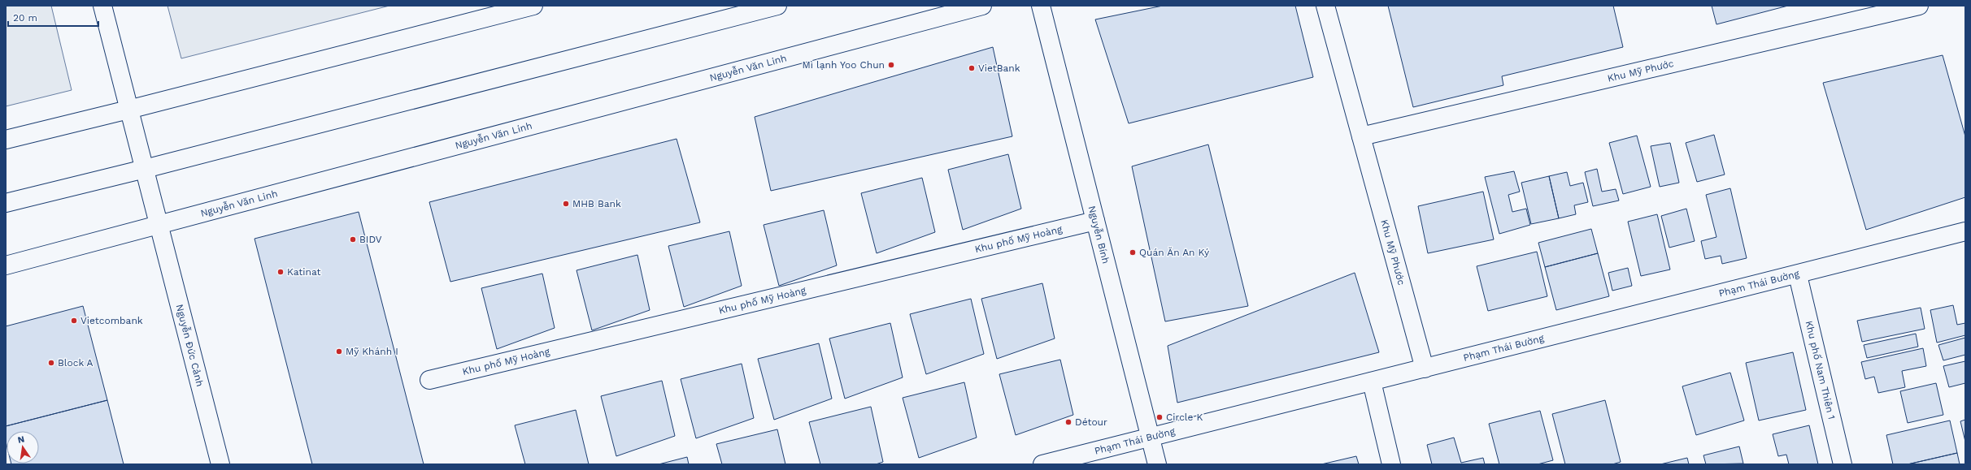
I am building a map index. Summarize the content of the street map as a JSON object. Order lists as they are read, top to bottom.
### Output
{
  "streets": {
    "main road": [
      "Nguyễn Văn Linh",
      "Khu Mỹ Phước",
      "Nguyễn Bính",
      "Khu phố Mỹ Hoàng",
      "Phạm Thái Bường",
      "Nguyễn Đức Cảnh",
      "Khu phố Nam Thiên 1"
    ]
  },
  "crossings": [
    ["Nguyễn Văn Linh", "Nguyễn Đức Cảnh"],
    ["Khu Mỹ Phước", "Phạm Thái Bường"],
    ["Nguyễn Bính", "Khu phố Mỹ Hoàng"],
    ["Nguyễn Bính", "Phạm Thái Bường"],
    ["Phạm Thái Bường", "Khu phố Nam Thiên 1"]
  ],
  "places": [
    "Mì lạnh Yoo Chun",
    "VietBank",
    "MHB Bank",
    "BIDV",
    "Quán Ăn An Ký",
    "Katinat",
    "Vietcombank",
    "Mỹ Khánh I",
    "Block A",
    "Circle K",
    "Détour"
  ],
  "scale_bar": "20 m",
  "north": "top"
}
